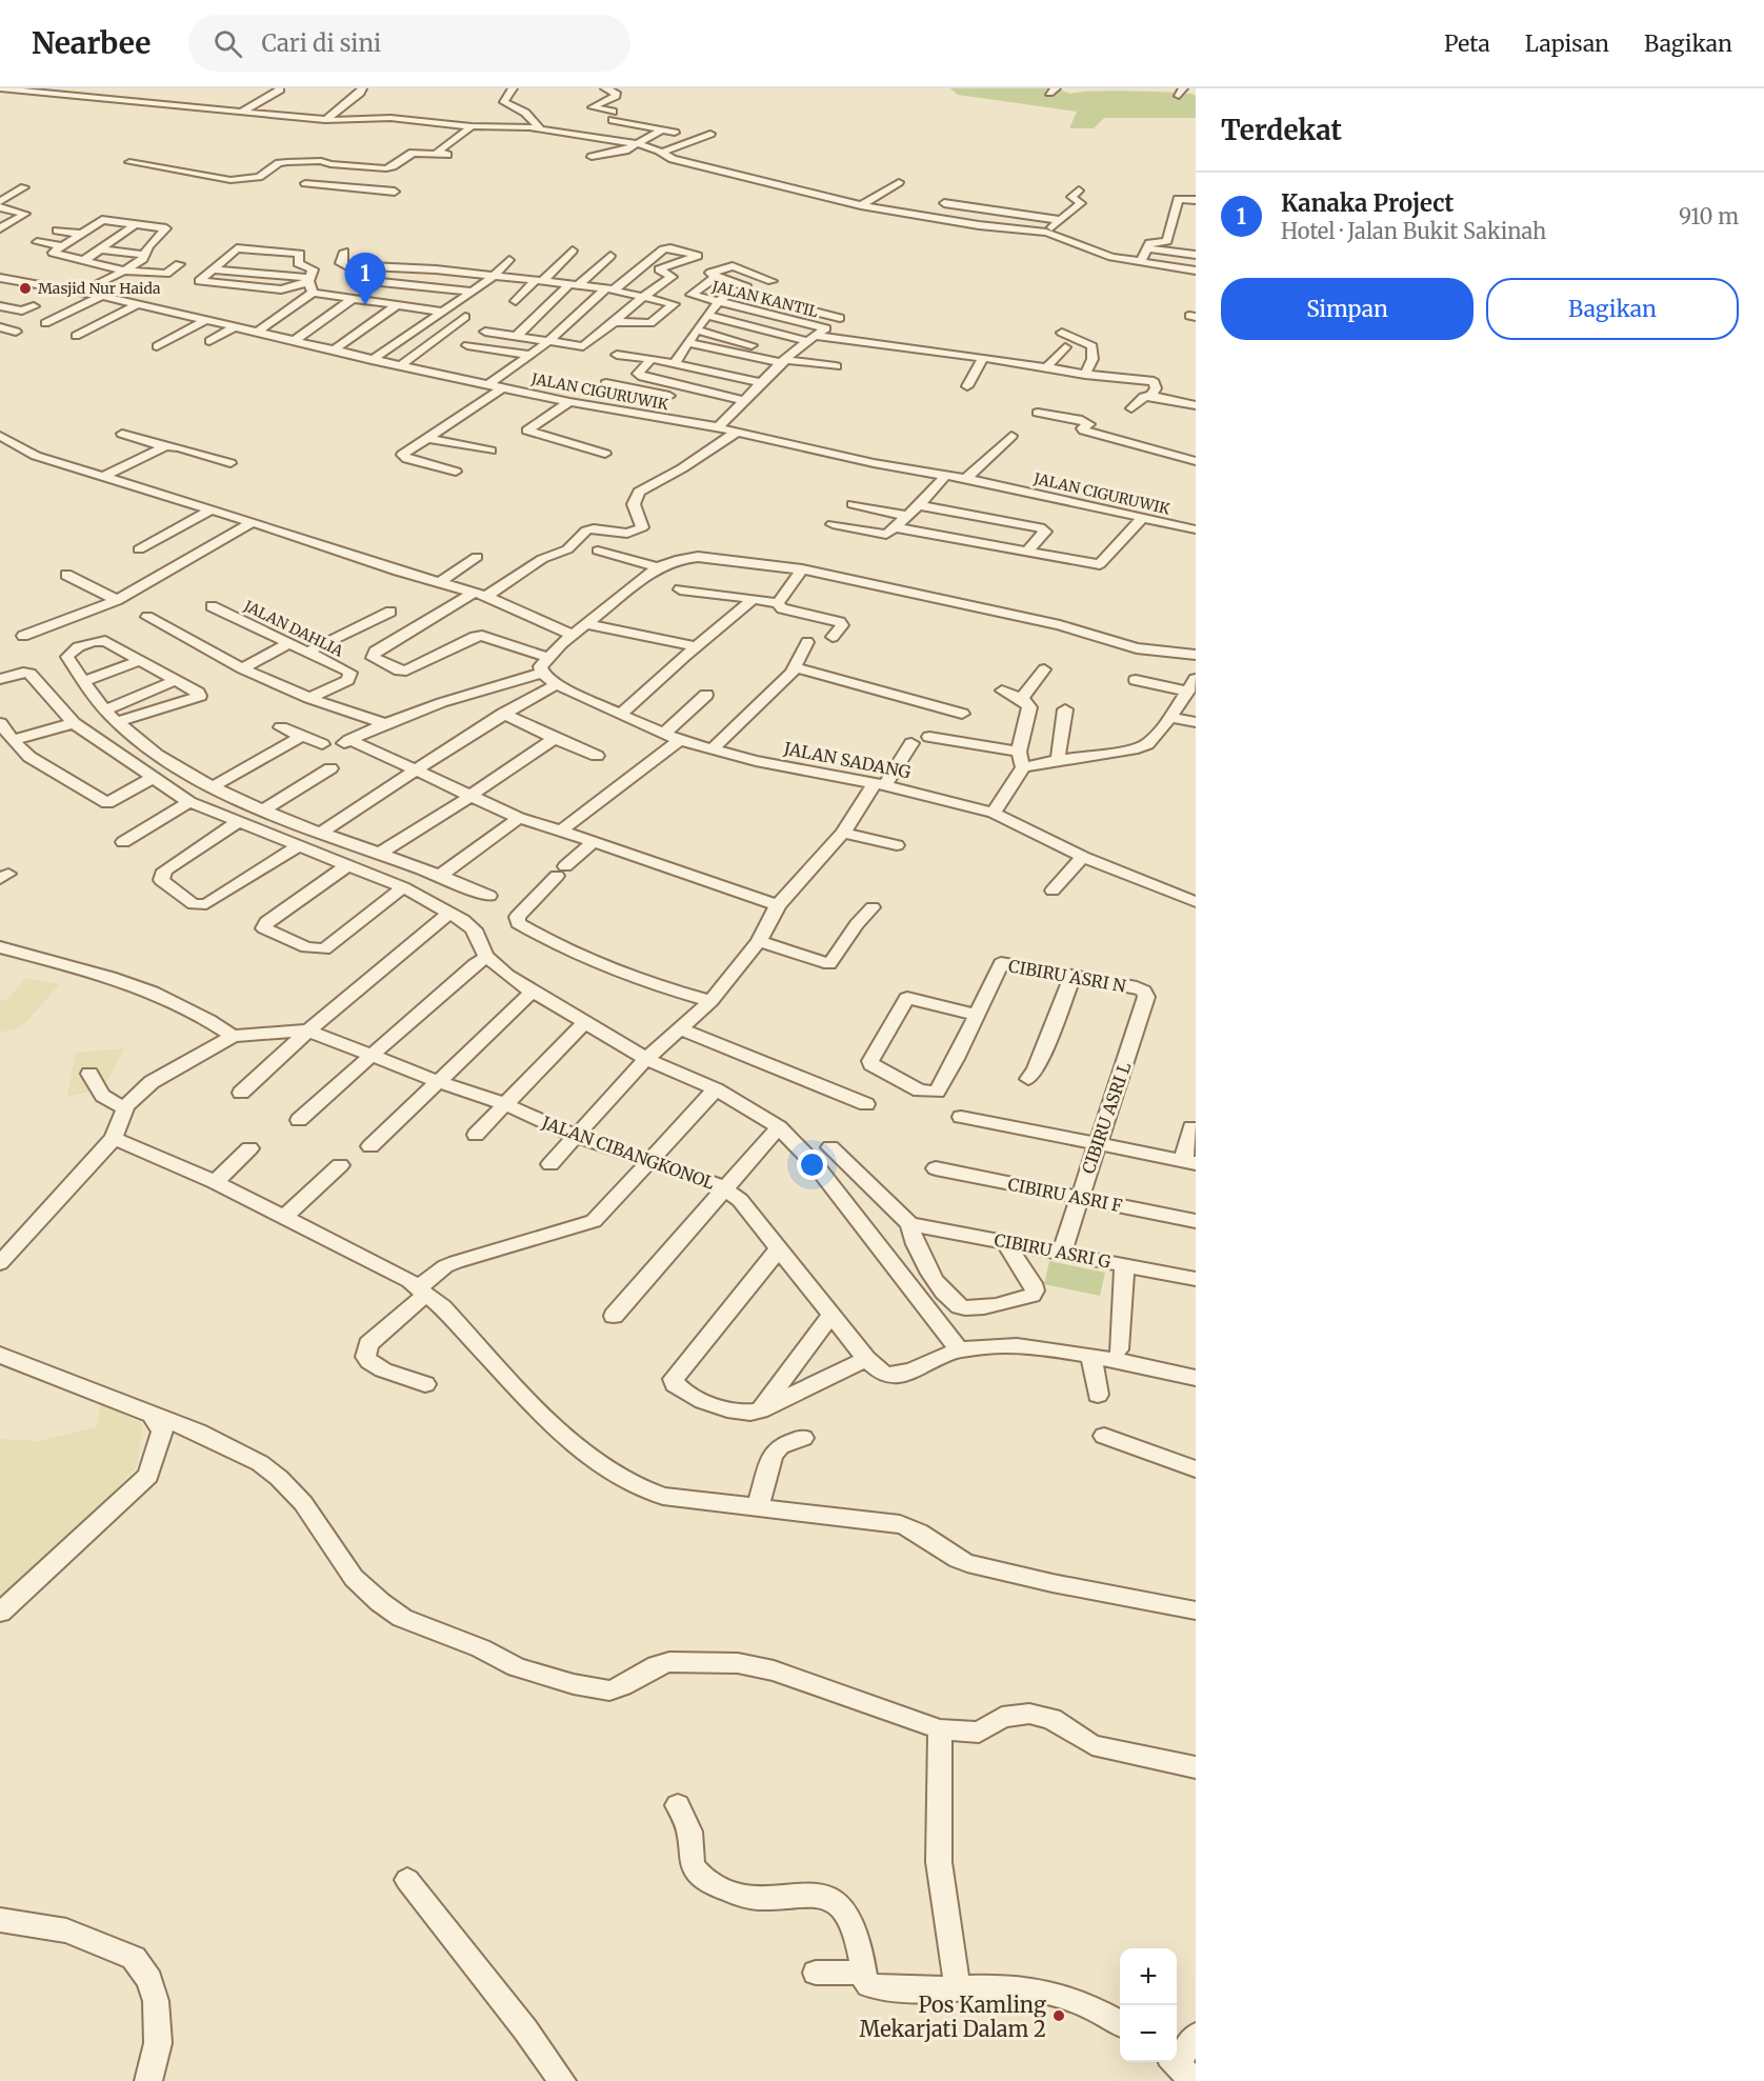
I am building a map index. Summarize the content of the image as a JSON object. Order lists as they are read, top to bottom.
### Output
{
  "streets": {
    "street": [
      "JALAN KANTIL",
      "JALAN CIGURUWIK",
      "JALAN DAHLIA",
      "JALAN SADANG",
      "CIBIRU ASRI N",
      "CIBIRU ASRI L",
      "JALAN CIBANGKONOL",
      "CIBIRU ASRI F",
      "CIBIRU ASRI G"
    ]
  },
  "crossings": [
    ["CIBIRU ASRI N", "CIBIRU ASRI L"],
    ["CIBIRU ASRI L", "CIBIRU ASRI F"],
    ["CIBIRU ASRI L", "CIBIRU ASRI G"]
  ],
  "places": ["Masjid Nur Haida", "Pos Kamling Mekarjati Dalam 2"],
  "page": {
    "header": "Nearbee",
    "search": "Cari di sini",
    "nav": ["Peta", "Lapisan", "Bagikan"],
    "heading": "Terdekat",
    "list": [
      {
        "mark": "1",
        "name": "Kanaka Project",
        "note": "Hotel · Jalan Bukit Sakinah",
        "value": "910 m"
      }
    ],
    "pins": "1",
    "buttons": ["Simpan", "Bagikan"],
    "map_buttons": ["+", "−"]
  }
}
